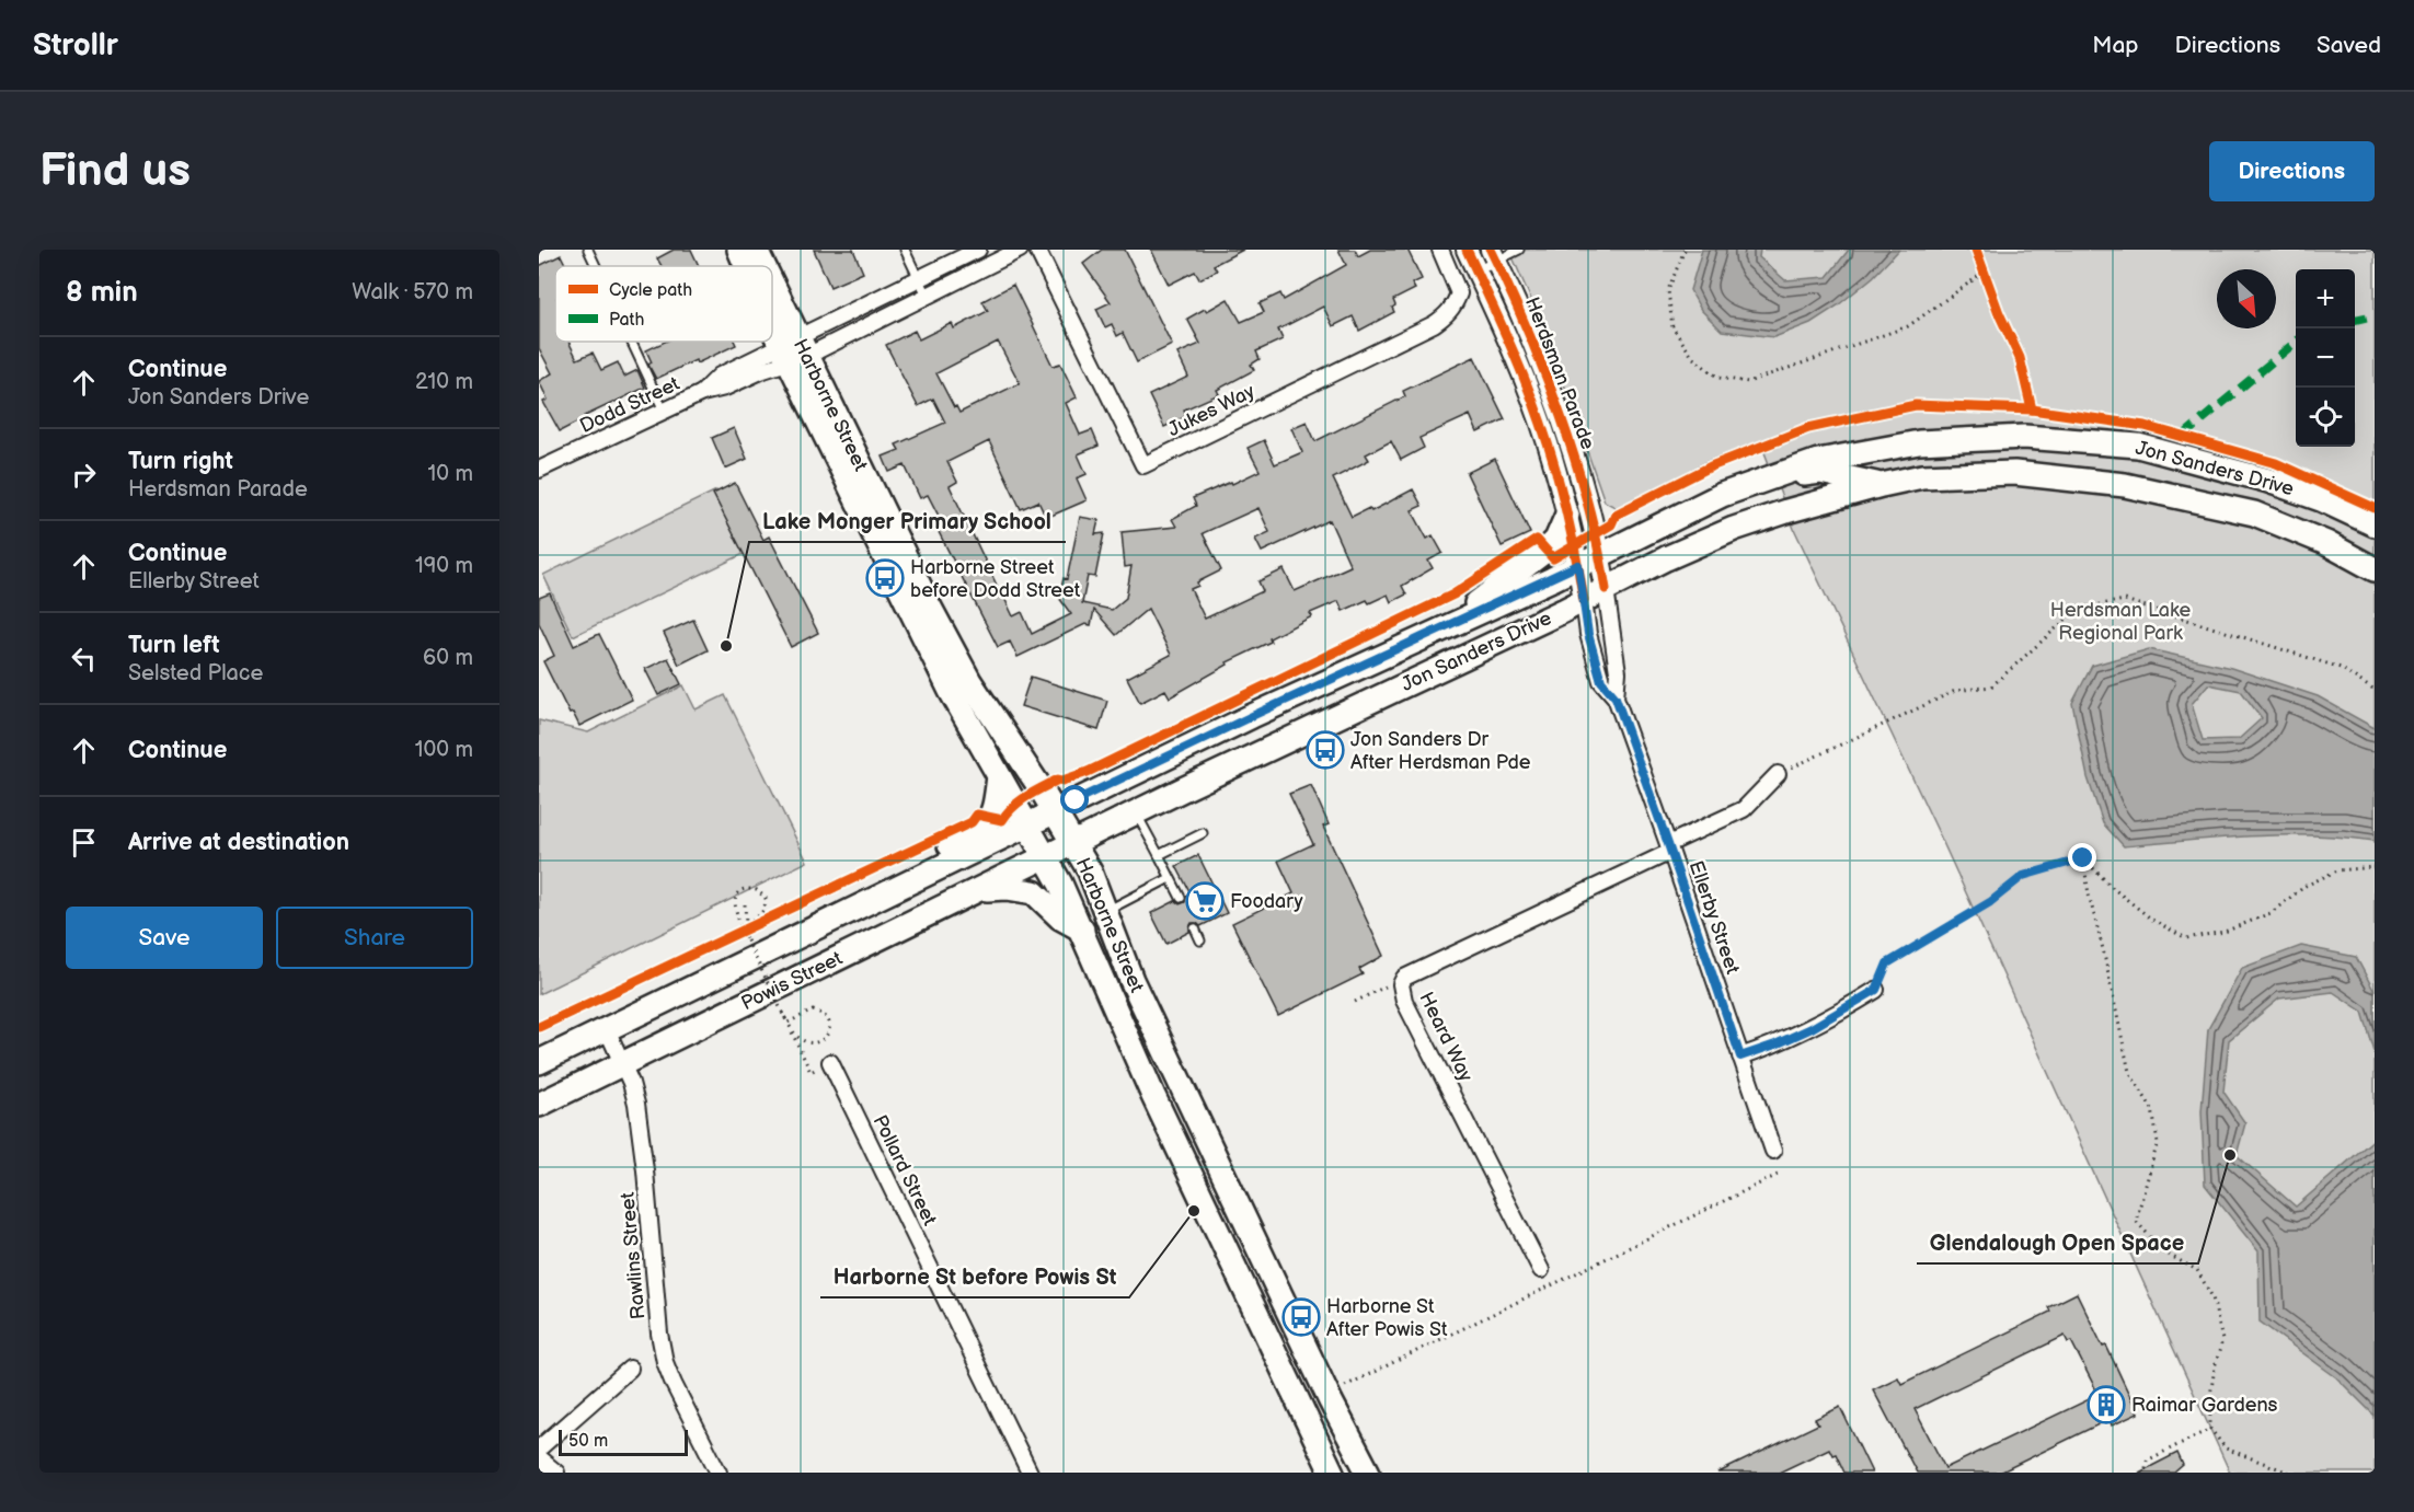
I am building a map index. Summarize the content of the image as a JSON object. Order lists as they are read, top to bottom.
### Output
{
  "streets": {
    "main road": [
      "Herdsman Parade",
      "Harborne Street",
      "Jon Sanders Drive",
      "Powis Street"
    ],
    "street": [
      "Dodd Street",
      "Jukes Way",
      "Ellerby Street",
      "Heard Way",
      "Pollard Street",
      "Rawlins Street"
    ]
  },
  "crossings": [
    ["Herdsman Parade", "Jon Sanders Drive"],
    ["Herdsman Parade", "Ellerby Street"],
    ["Dodd Street", "Harborne Street"],
    ["Harborne Street", "Jon Sanders Drive"],
    ["Harborne Street", "Powis Street"],
    ["Jon Sanders Drive", "Ellerby Street"],
    ["Jon Sanders Drive", "Powis Street"],
    ["Ellerby Street", "Heard Way"],
    ["Powis Street", "Rawlins Street"]
  ],
  "parks": ["Herdsman Lake Regional Park"],
  "places": {
    "bus stop": ["Harborne Street before Dodd Street", "Jon Sanders Dr After Herdsman Pde", "Harborne St After Powis St"],
    "other": ["Lake Monger Primary School", "Glendalough Open Space", "Harborne St before Powis St"],
    "supermarket": ["Foodary"],
    "building": ["Raimar Gardens"]
  },
  "legend": ["Cycle path", "Path"],
  "scale_bar": "50 m",
  "north": "bottom right",
  "page": {
    "header": "Strollr",
    "nav": ["Map", "Directions", "Saved"],
    "buttons": [
      "Directions",
      ["Save", "Share"]
    ],
    "title": "Find us",
    "heading": ["8 min", "Walk · 570 m"],
    "map_buttons": ["+", "−"],
    "list": [
      ["Continue", "Jon Sanders Drive", "210 m"],
      ["Turn right", "Herdsman Parade", "10 m"],
      ["Continue", "Ellerby Street", "190 m"],
      ["Turn left", "Selsted Place", "60 m"],
      ["Continue", "100 m"],
      "Arrive at destination"
    ],
    "scale": "50 m"
  }
}
